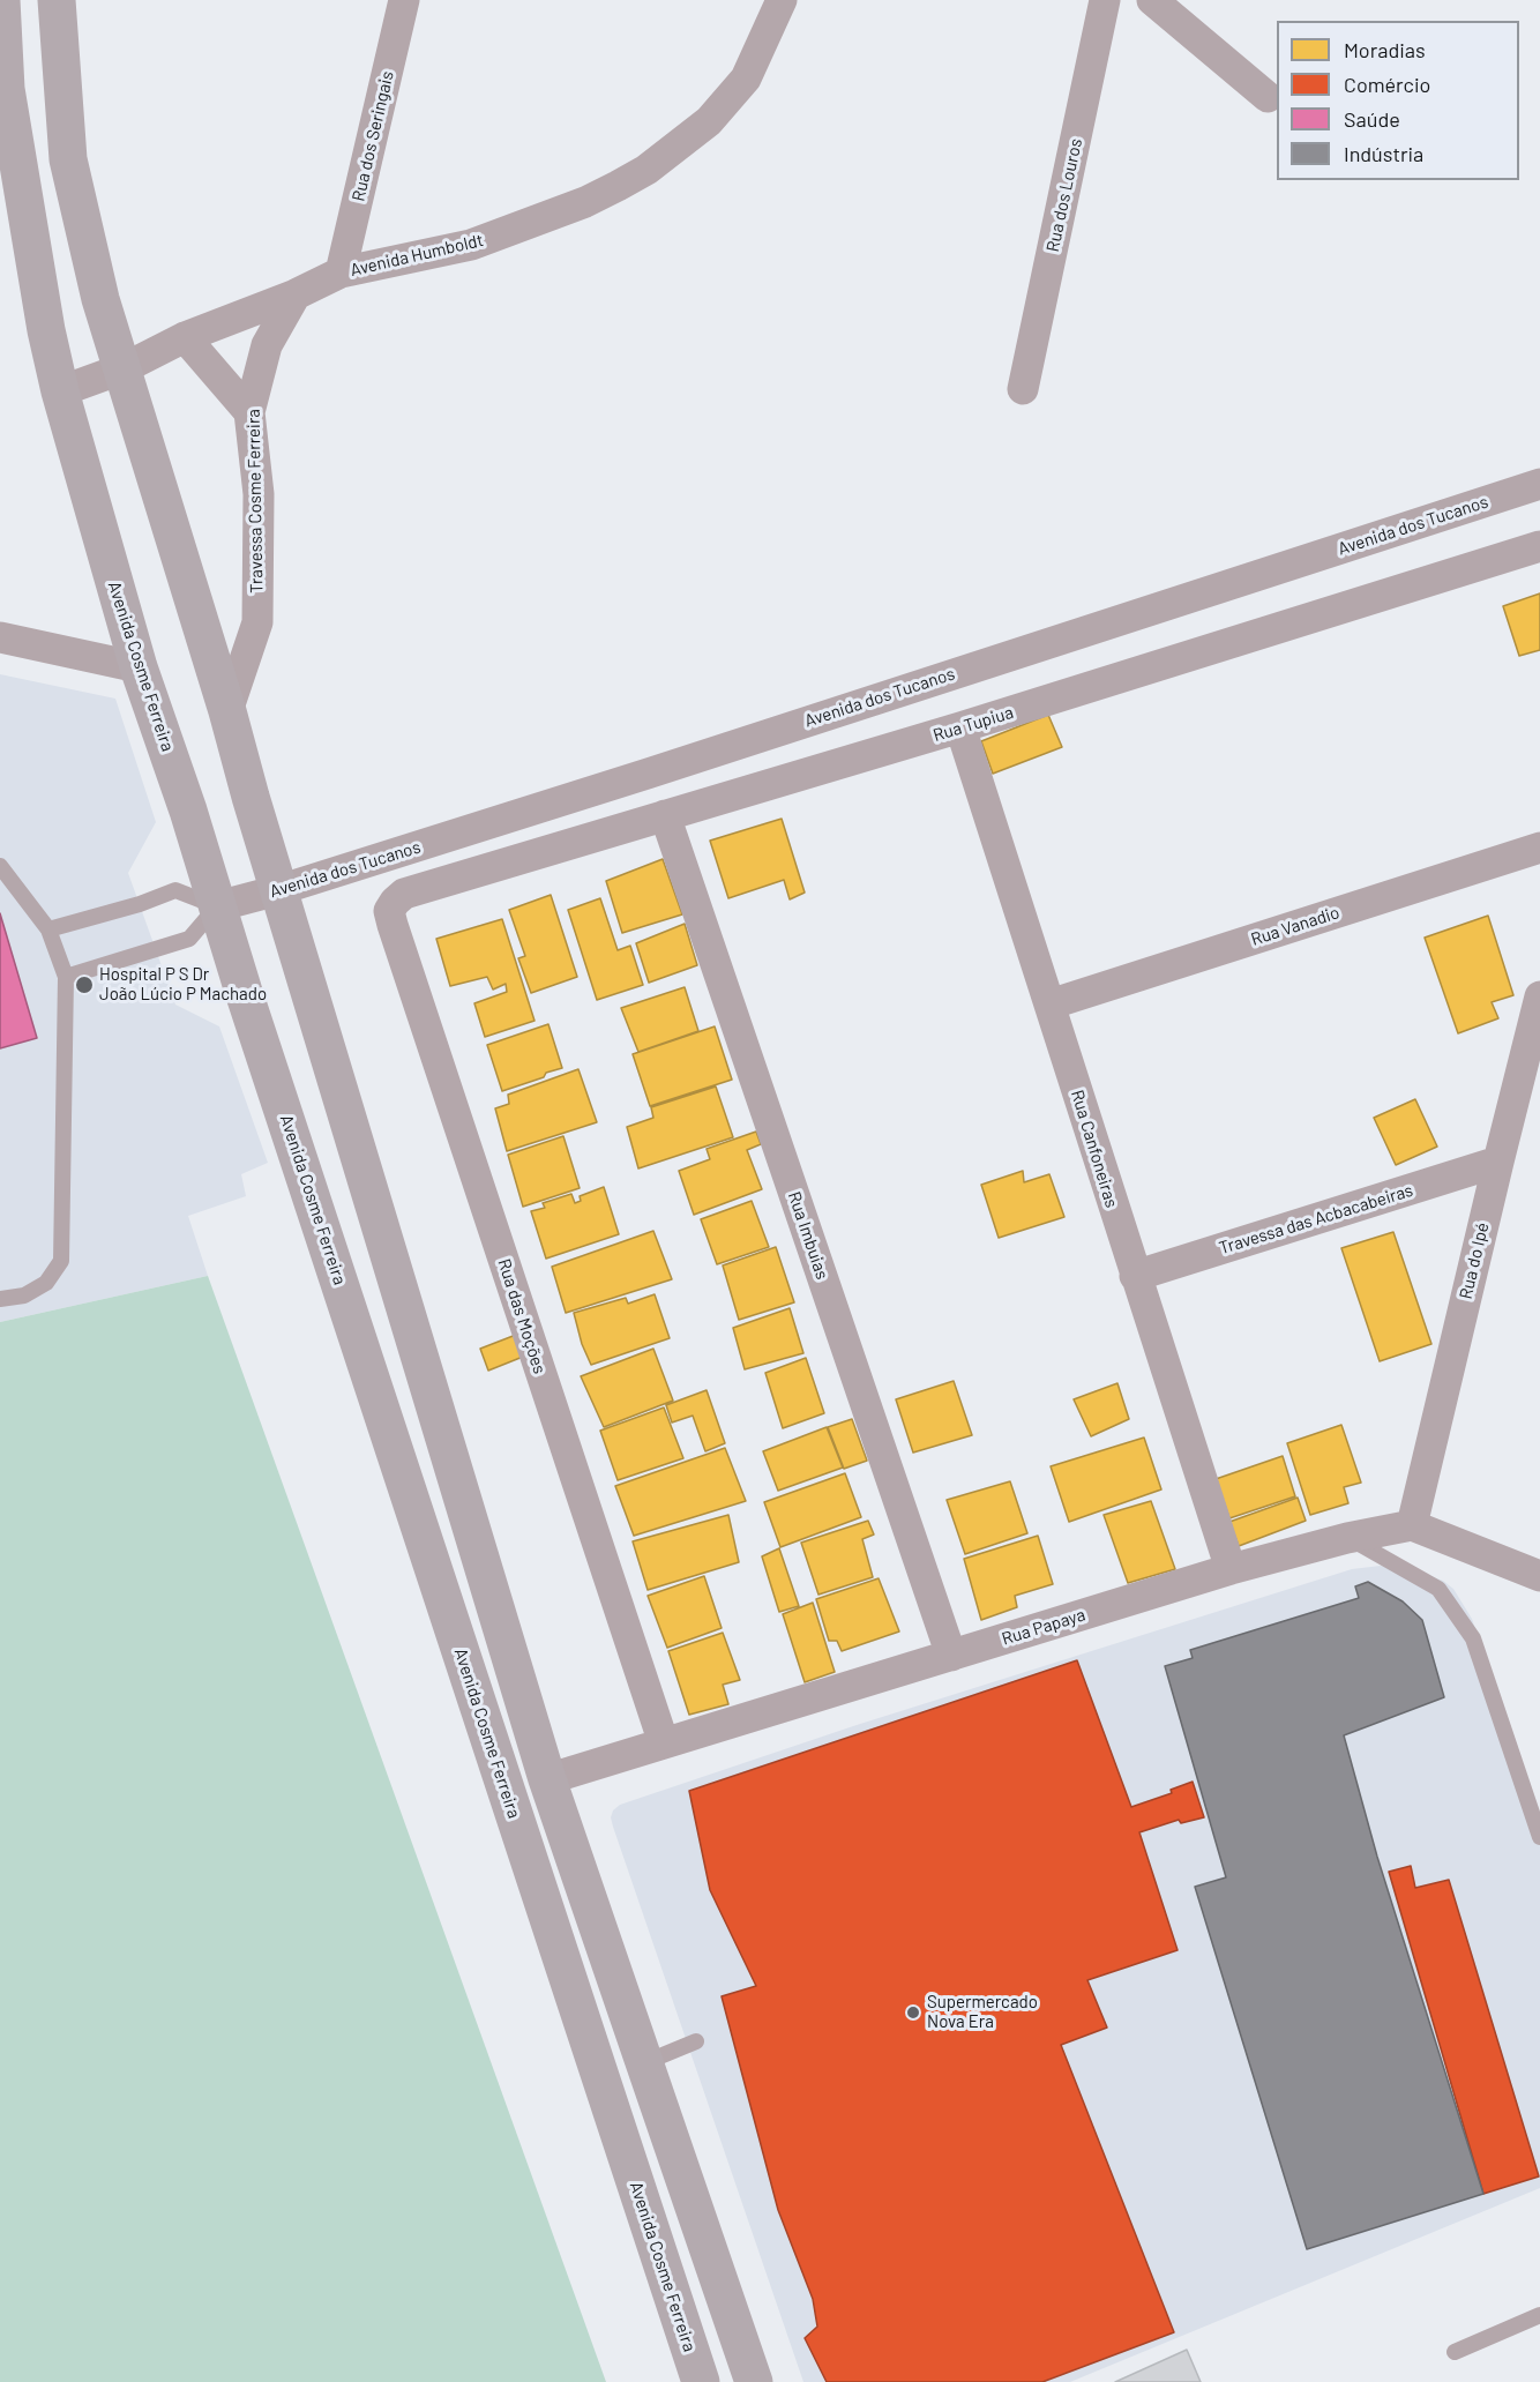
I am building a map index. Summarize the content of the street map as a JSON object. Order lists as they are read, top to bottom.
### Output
{
  "streets": {
    "main road": ["Avenida Cosme Ferreira"],
    "street": [
      "Rua dos Seringais",
      "Rua dos Louros",
      "Avenida Humboldt",
      "Travessa Cosme Ferreira",
      "Avenida dos Tucanos",
      "Rua Tupiua",
      "Rua Vanadio",
      "Rua Canfoneiras",
      "Travessa das Acbacabeiras",
      "Rua Imbuias",
      "Rua do Ipé",
      "Rua das Moções",
      "Rua Papaya"
    ]
  },
  "crossings": [
    ["Rua dos Seringais", "Avenida Humboldt"],
    ["Avenida Humboldt", "Travessa Cosme Ferreira"],
    ["Avenida Humboldt", "Avenida Cosme Ferreira"],
    ["Avenida dos Tucanos", "Avenida Cosme Ferreira"],
    ["Rua Tupiua", "Rua Canfoneiras"],
    ["Rua Tupiua", "Rua Imbuias"],
    ["Rua Tupiua", "Rua das Moções"],
    ["Rua Vanadio", "Rua Canfoneiras"],
    ["Rua Canfoneiras", "Travessa das Acbacabeiras"],
    ["Rua Canfoneiras", "Rua Papaya"],
    ["Travessa das Acbacabeiras", "Rua do Ipé"],
    ["Rua Imbuias", "Rua Papaya"],
    ["Rua do Ipé", "Rua Papaya"],
    ["Rua das Moções", "Rua Papaya"]
  ],
  "places": ["Hospital P S Dr João Lúcio P Machado", "Supermercado Nova Era"],
  "legend": [
    "Moradias",
    "Comércio",
    "Saúde",
    "Indústria"
  ]
}
